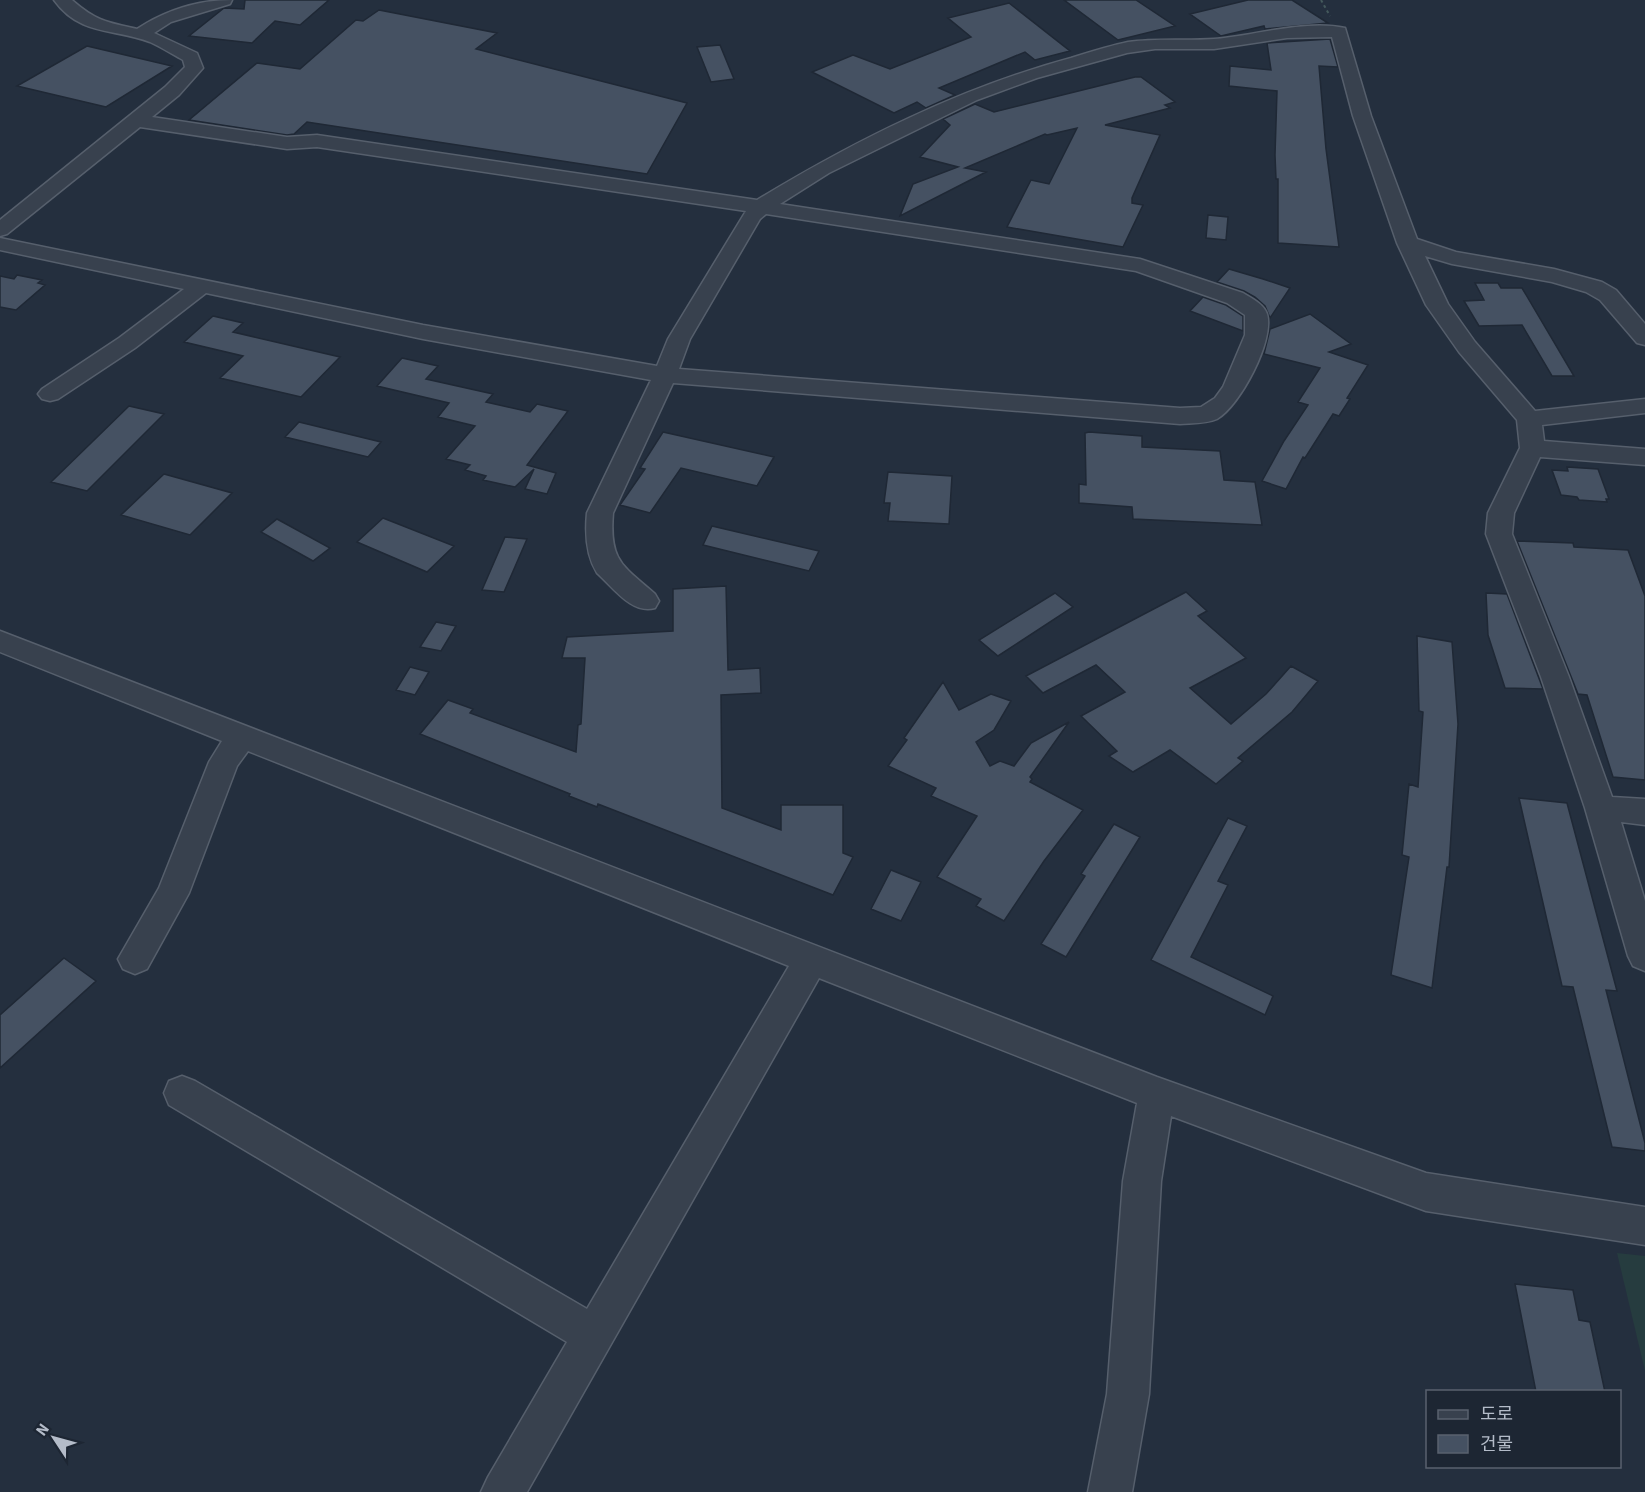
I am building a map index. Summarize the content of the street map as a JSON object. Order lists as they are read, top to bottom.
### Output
{
  "legend": ["도로", "건물"],
  "north": "top left"
}
